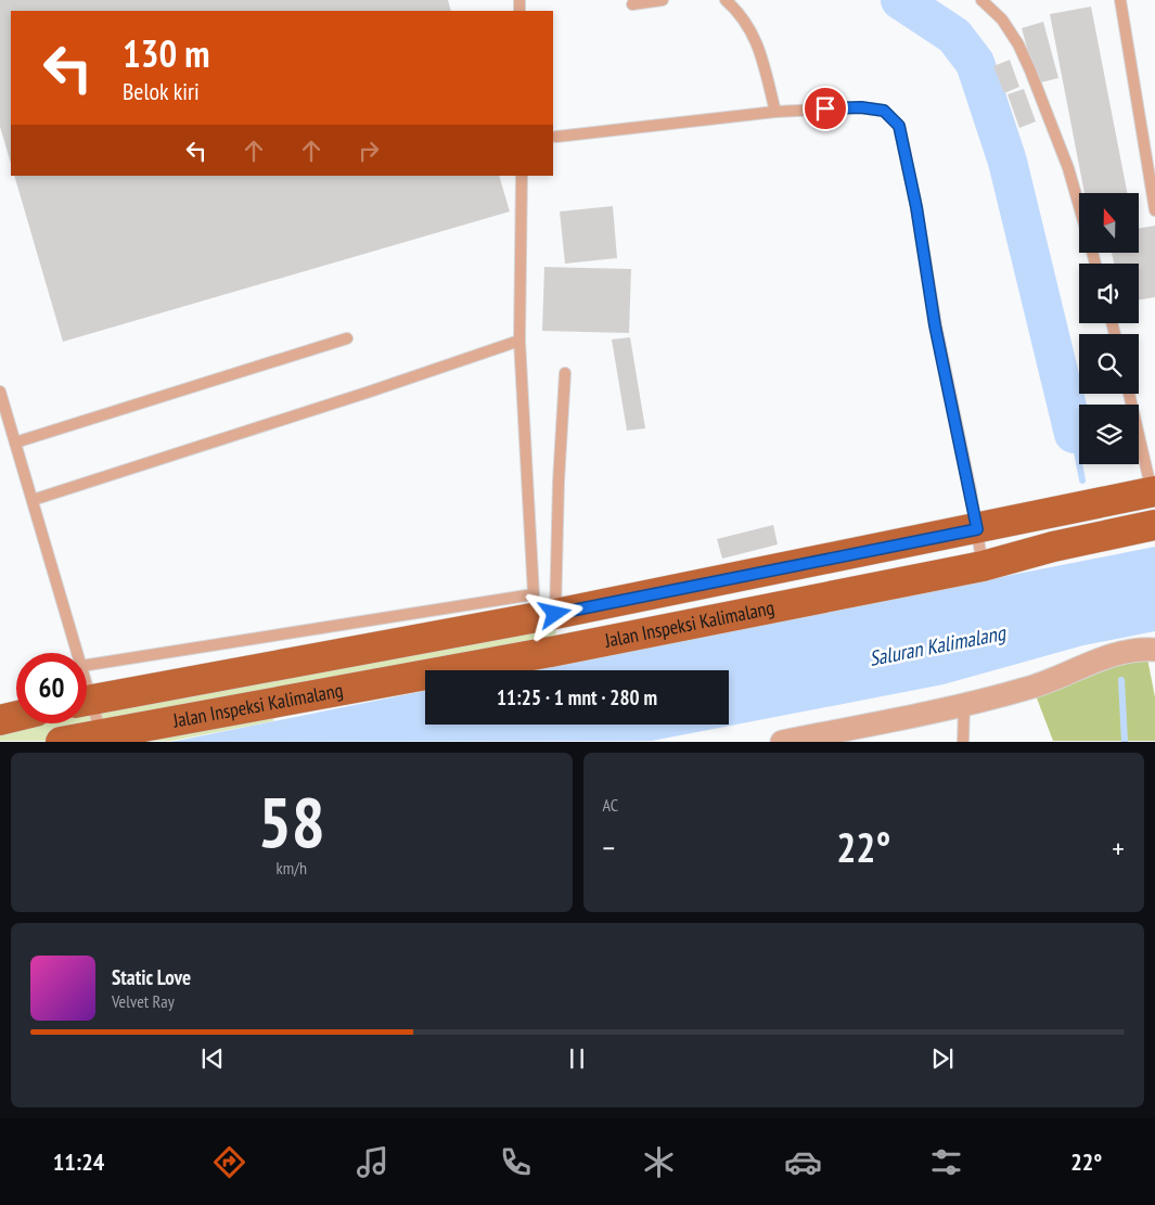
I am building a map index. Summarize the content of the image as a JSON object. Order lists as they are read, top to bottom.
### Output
{
  "streets": {
    "main road": ["Jalan Inspeksi Kalimalang"]
  },
  "water": ["Saluran Kalimalang"],
  "north": "top",
  "page": {
    "turn": ["130 m", "Belok kiri"],
    "limit": "60",
    "trip": "11:25 · 1 mnt · 280 m",
    "tile": [
      ["58", "km/h"],
      "AC"
    ],
    "heat": ["−", "22°", "+"],
    "song": ["Static Love", "Velvet Ray"],
    "tabs": ["11:24", "22°"]
  }
}
